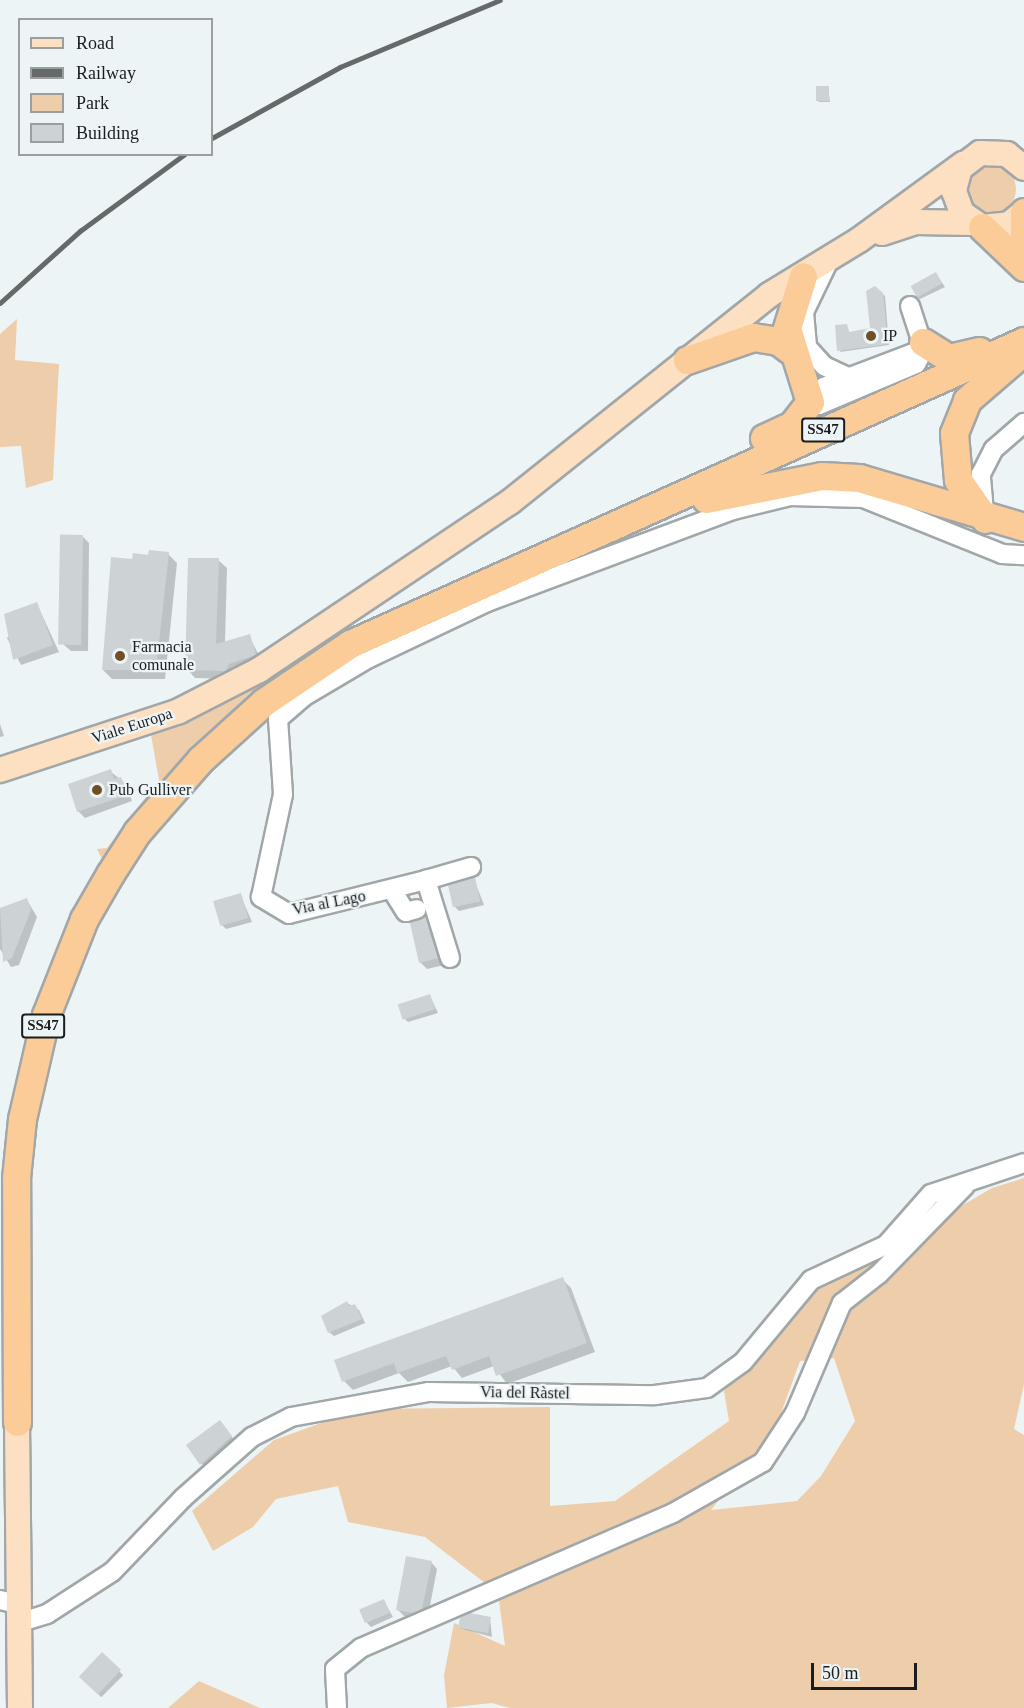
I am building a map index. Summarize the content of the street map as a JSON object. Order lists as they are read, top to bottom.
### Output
{
  "streets": {
    "highway": ["SS47"],
    "main road": ["Viale Europa"],
    "street": ["Via al Lago", "Via del Ràstel"]
  },
  "crossings": [
    ["SS47", "Via del Ràstel"]
  ],
  "places": ["IP", "Farmacia comunale", "Pub Gulliver"],
  "legend": [
    "Road",
    "Railway",
    "Park",
    "Building"
  ],
  "scale_bar": "50 m"
}
